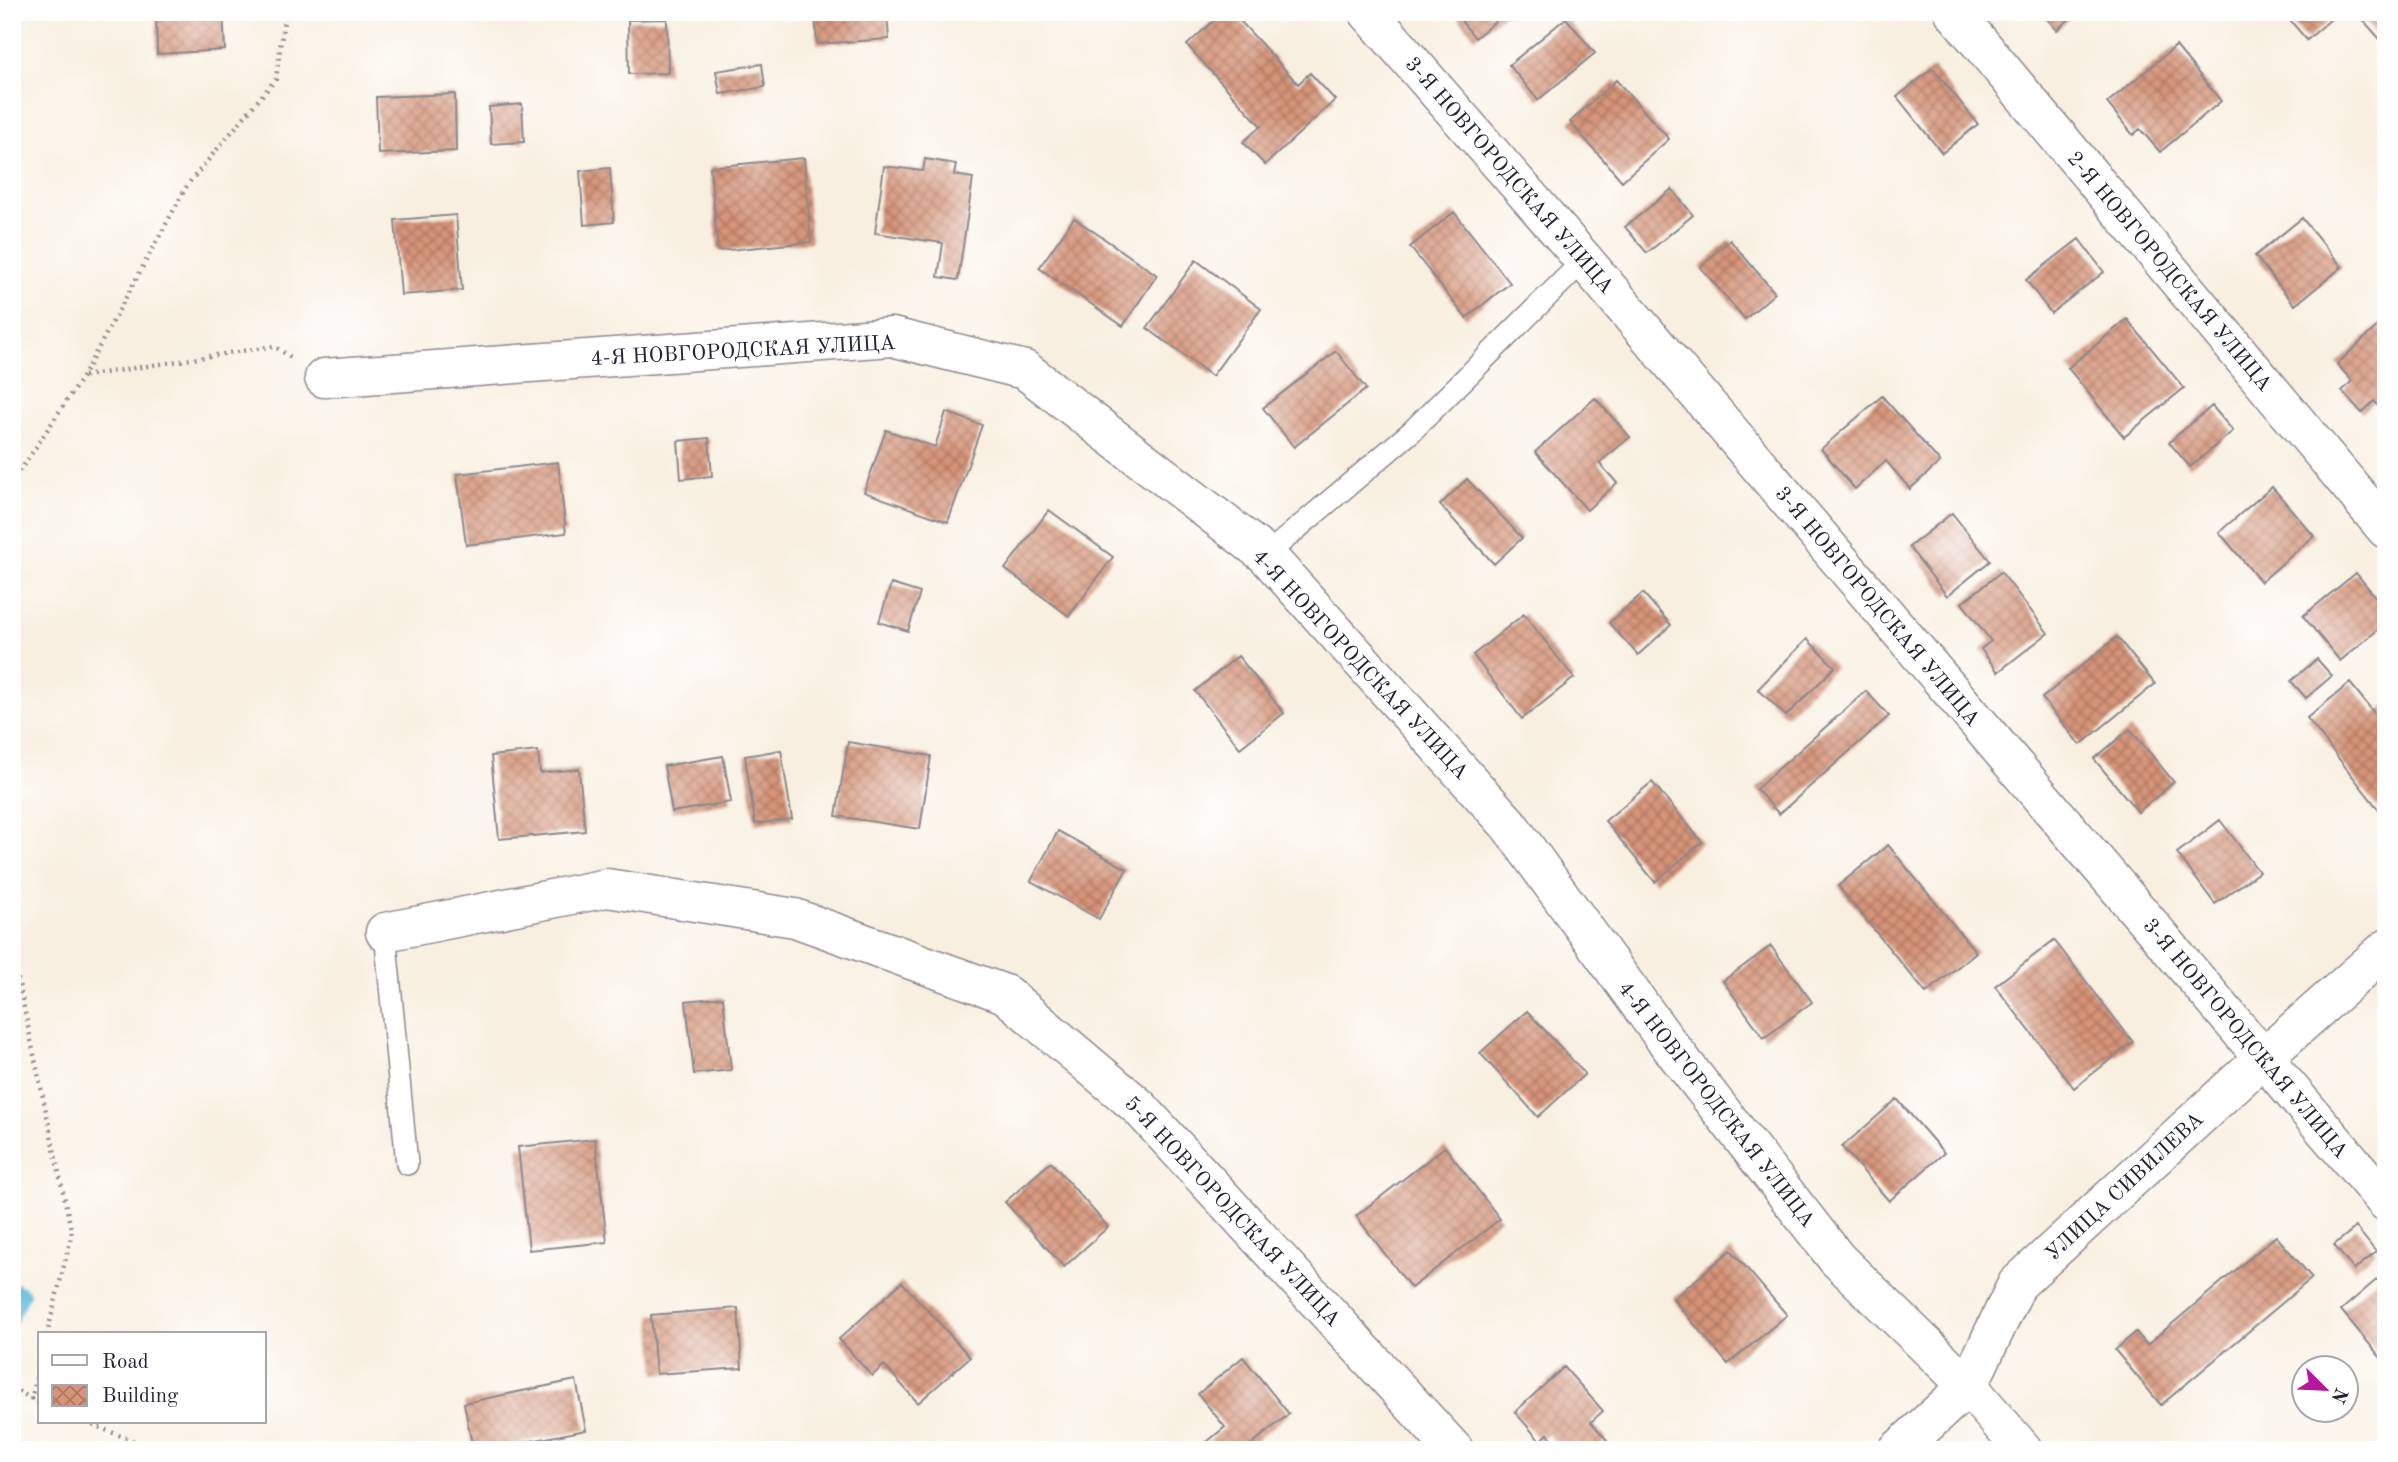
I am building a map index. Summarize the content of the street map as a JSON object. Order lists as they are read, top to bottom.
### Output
{
  "streets": {
    "street": [
      "3-Я НОВГОРОДСКАЯ УЛИЦА",
      "2-Я НОВГОРОДСКАЯ УЛИЦА",
      "4-Я НОВГОРОДСКАЯ УЛИЦА",
      "УЛИЦА СИВИЛЕВА",
      "5-Я НОВГОРОДСКАЯ УЛИЦА"
    ]
  },
  "crossings": [
    ["3-Я НОВГОРОДСКАЯ УЛИЦА", "УЛИЦА СИВИЛЕВА"],
    ["4-Я НОВГОРОДСКАЯ УЛИЦА", "УЛИЦА СИВИЛЕВА"]
  ],
  "legend": ["Road", "Building"],
  "north": "bottom right"
}
